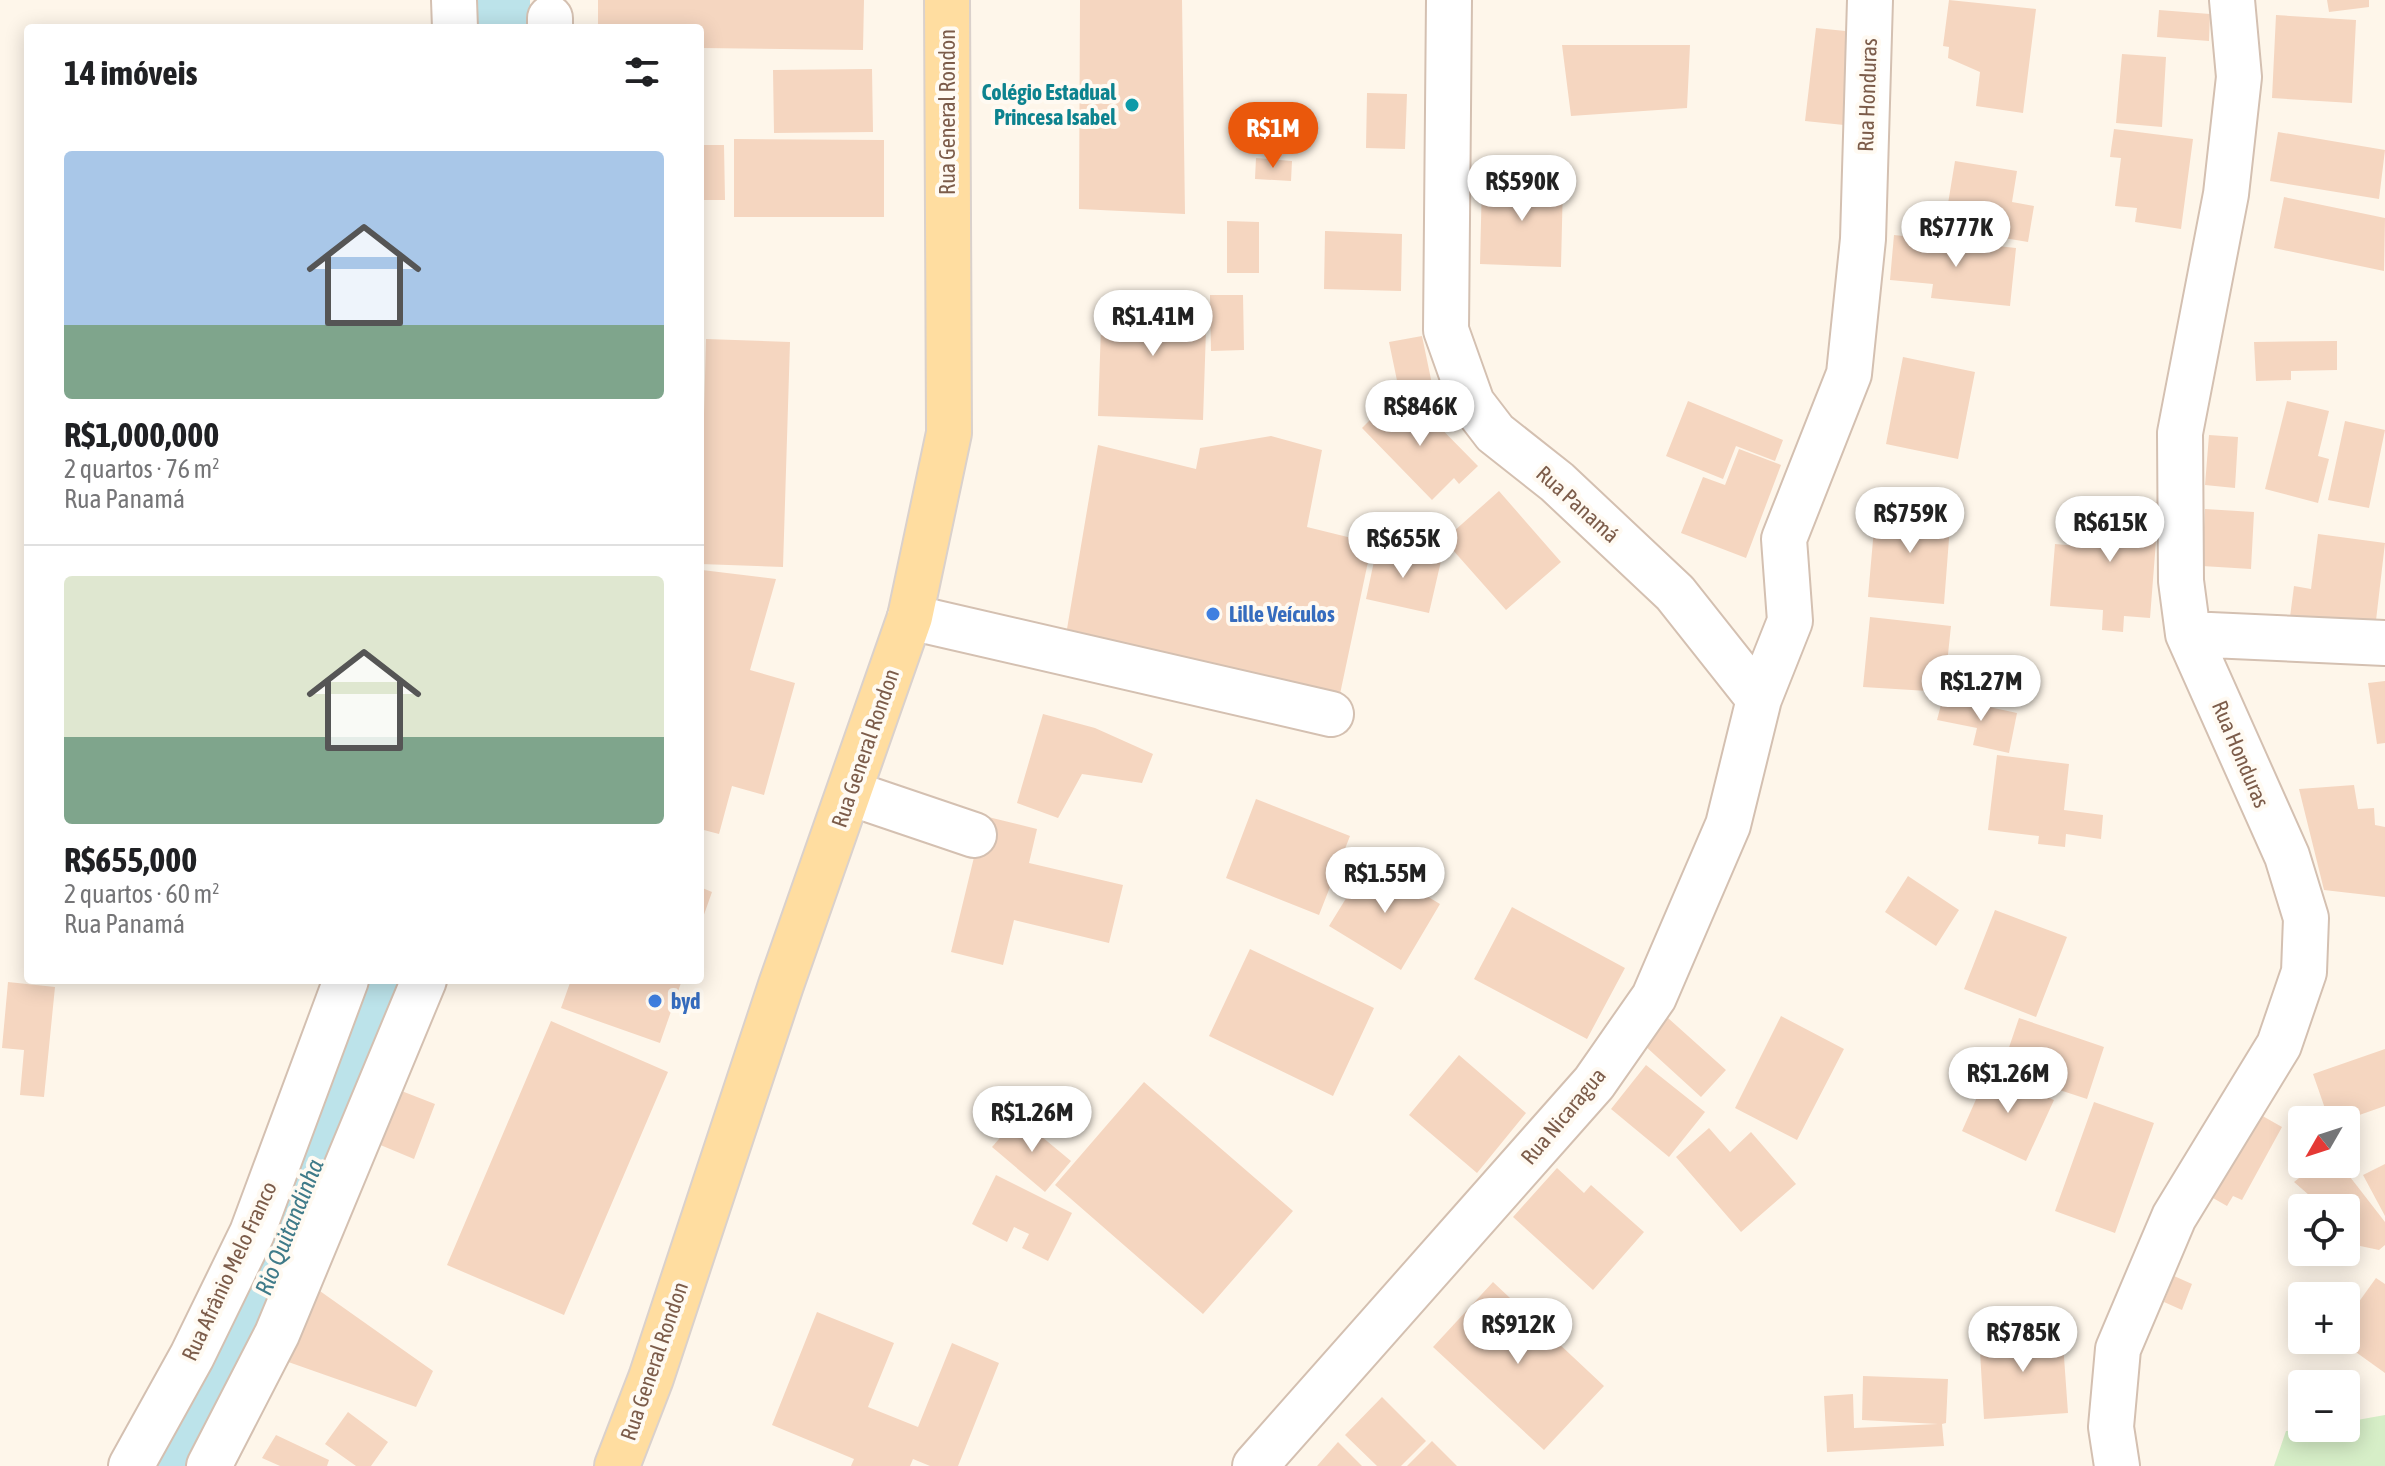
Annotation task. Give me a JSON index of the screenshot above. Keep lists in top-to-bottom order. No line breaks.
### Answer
{"streets":{"main road":["Rua General Rondon"],"street":["Rua Honduras","Rua Panamá","Rua Nicaragua","Rua Afrânio Melo Franco"]},"crossings":[["Rua Honduras","Rua Panamá"],["Rua Honduras","Rua Nicaragua"],["Rua Panamá","Rua Nicaragua"]],"water":["Rio Quitandinha"],"places":["Colégio Estadual Princesa Isabel","Lille Veículos","byd"],"north":"bottom left","page":{"heading":"14 imóveis","price":["R$1M","R$590K","R$777K","R$1.41M","R$846K","R$759K","R$615K","R$655K","R$1.27M","R$1.55M","R$1.26M","R$1.26M","R$912K","R$785K"],"list":[{"name":"R$1,000,000","note":"2 quartos · 76 m² · Rua Panamá"},{"name":"R$655,000","note":"2 quartos · 60 m² · Rua Panamá"}],"map_buttons":["+","−"]}}
